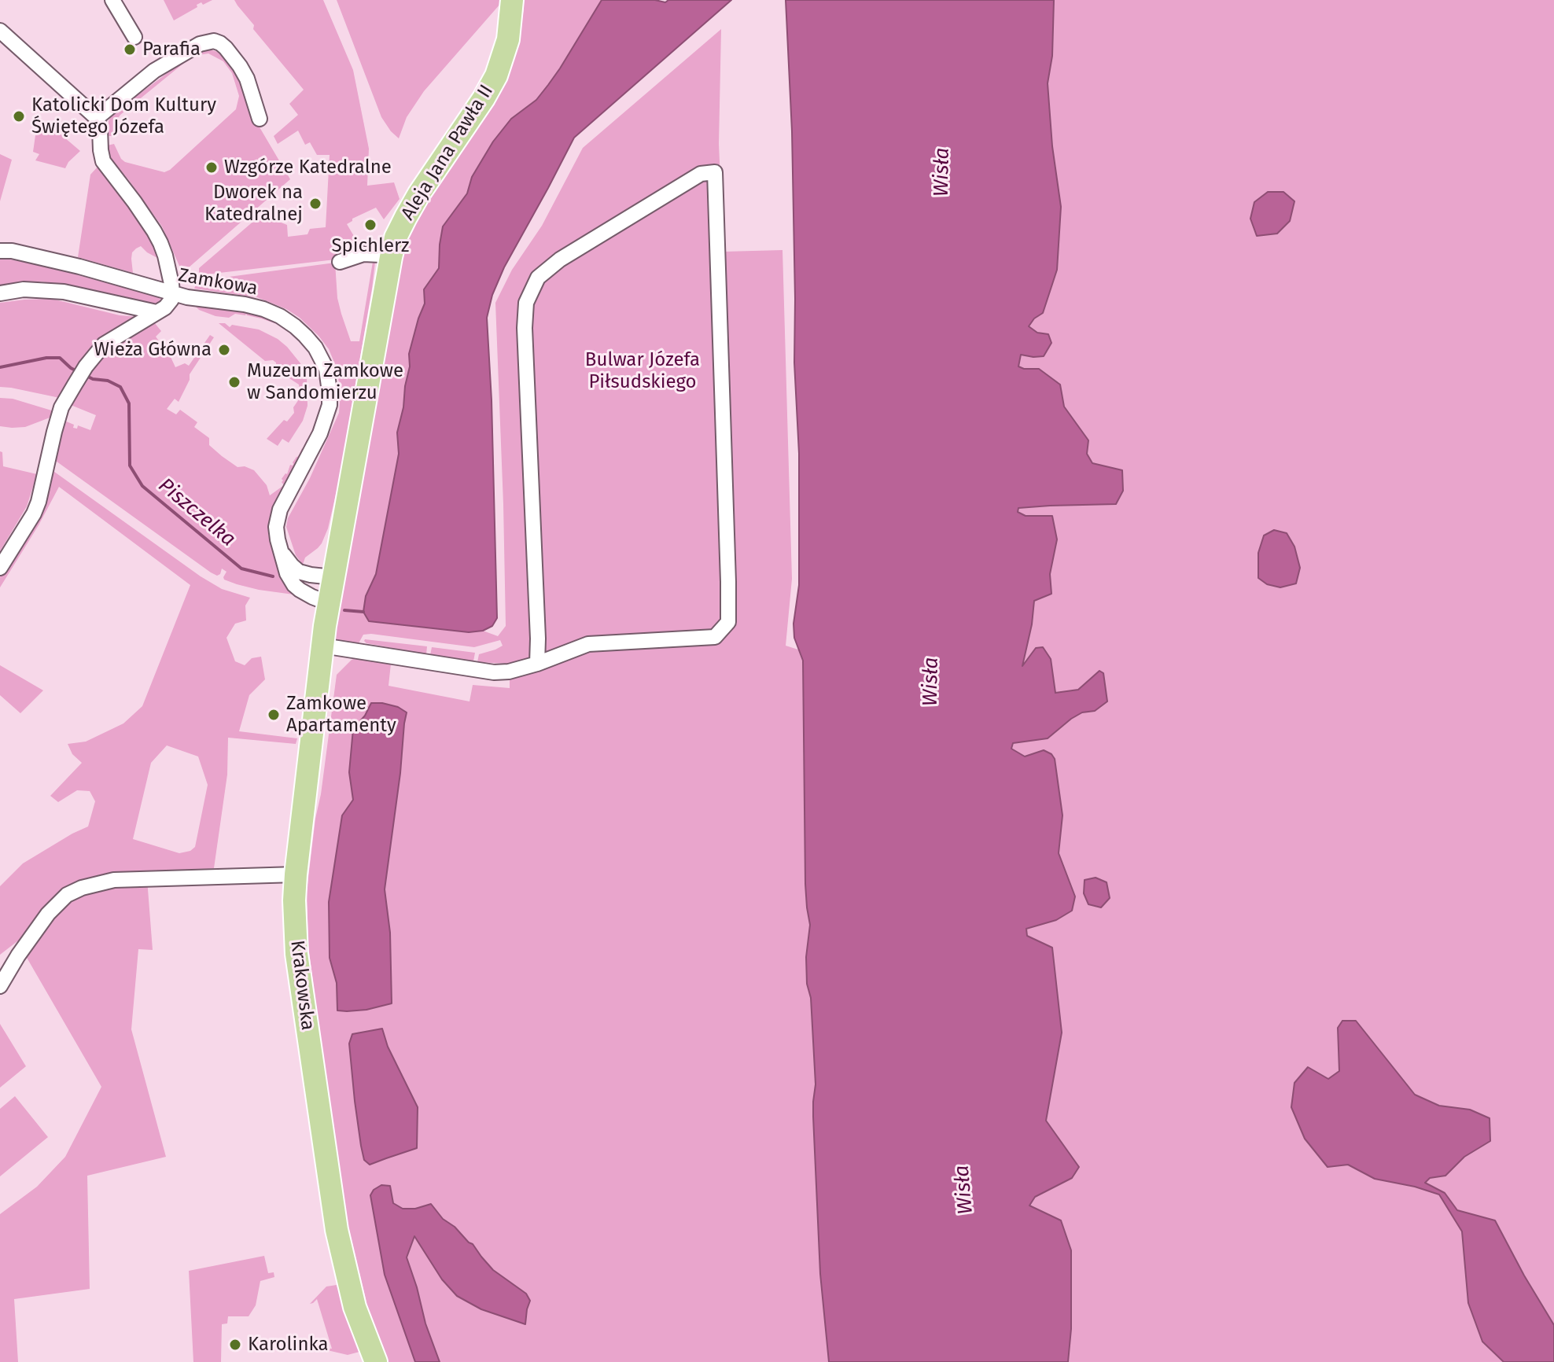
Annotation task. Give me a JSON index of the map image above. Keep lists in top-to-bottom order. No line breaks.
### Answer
{"streets":{"main road":["Aleja Jana Pawła II","Krakowska"],"street":["Zamkowa"]},"crossings":[["Aleja Jana Pawła II","Zamkowa"],["Aleja Jana Pawła II","Krakowska"],["Zamkowa","Krakowska"]],"water":["Wisła","Piszczelka"],"parks":["Bulwar Józefa Piłsudskiego"],"places":["Parafia","Katolicki Dom Kultury Świętego Józefa","Wzgórze Katedralne","Dworek na Katedralnej","Spichlerz","Wieża Główna","Muzeum Zamkowe w Sandomierzu","Zamkowe Apartamenty","Karolinka"]}
